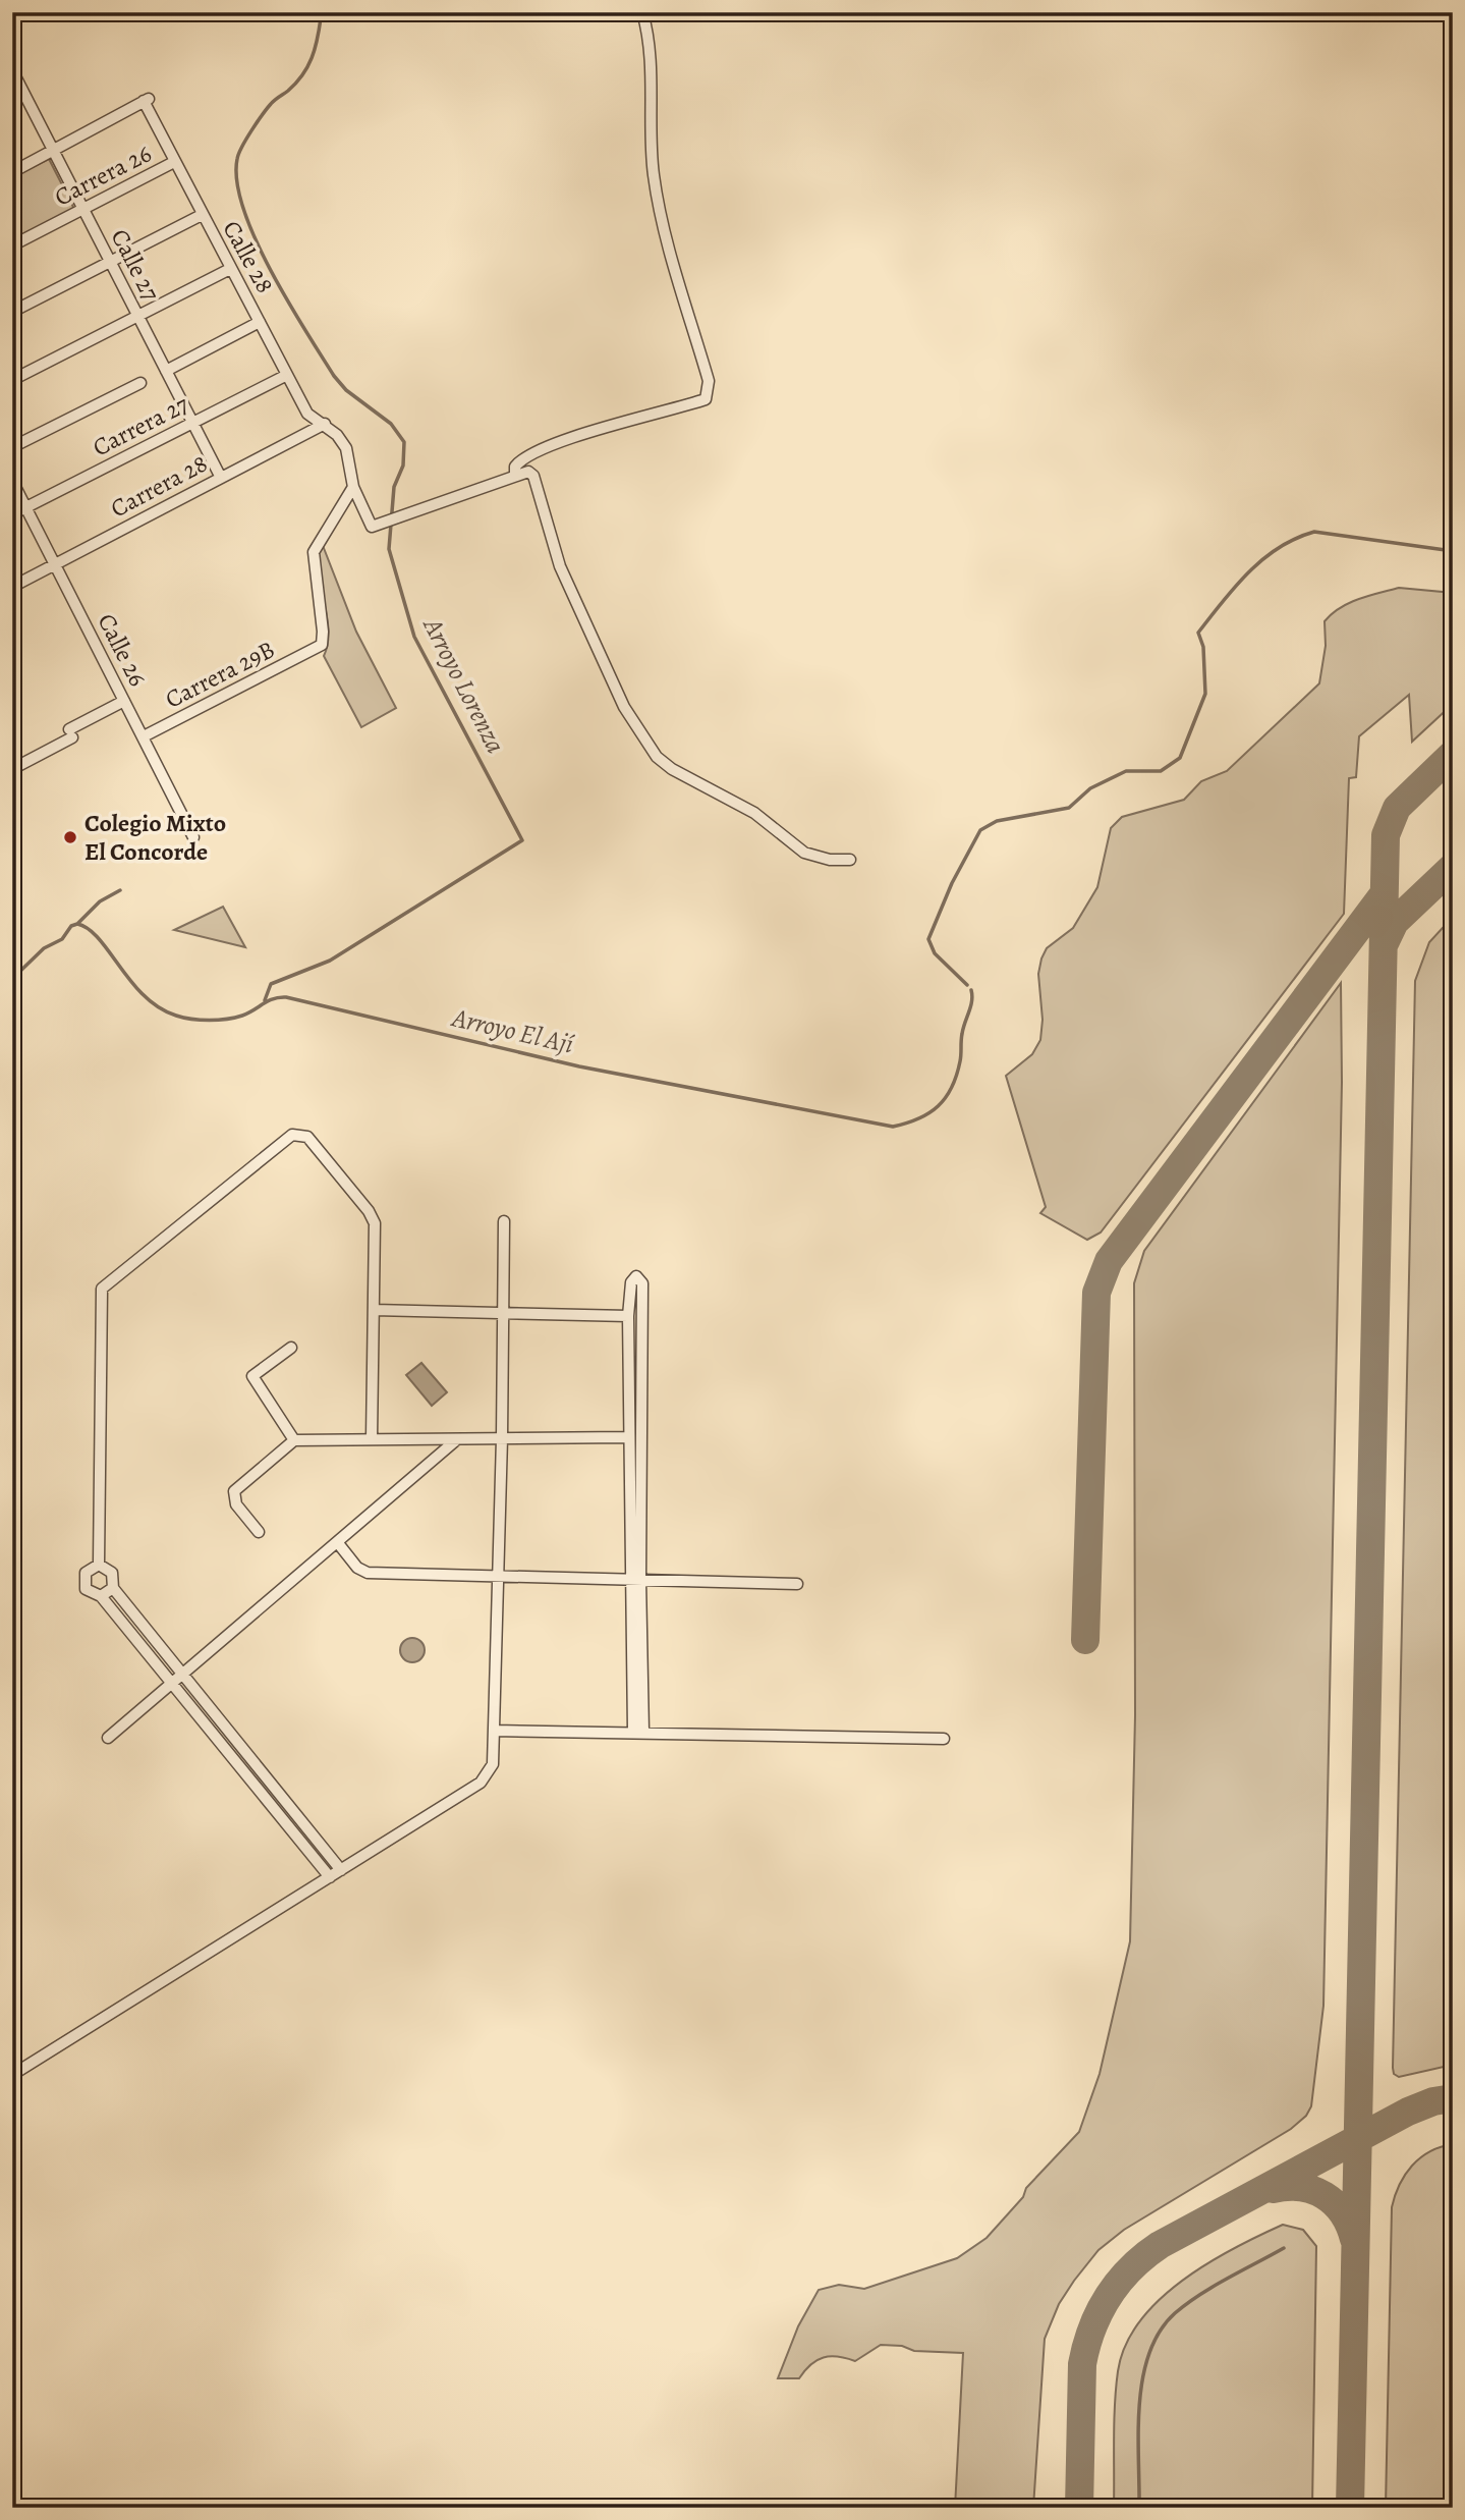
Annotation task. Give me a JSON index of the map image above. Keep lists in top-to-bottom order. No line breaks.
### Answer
{"streets":{"street":["Carrera 26","Calle 28","Calle 27","Carrera 27","Carrera 28","Calle 26","Carrera 29B"]},"crossings":[["Carrera 26","Calle 28"],["Carrera 26","Calle 27"],["Calle 28","Calle 27"],["Calle 28","Carrera 27"],["Calle 28","Carrera 28"],["Calle 28","Carrera 29B"],["Calle 27","Carrera 27"],["Calle 27","Carrera 28"],["Carrera 27","Calle 26"],["Carrera 28","Calle 26"],["Calle 26","Carrera 29B"]],"water":["Arroyo Lorenza","Arroyo El Ají"],"places":["Colegio Mixto El Concorde"]}
